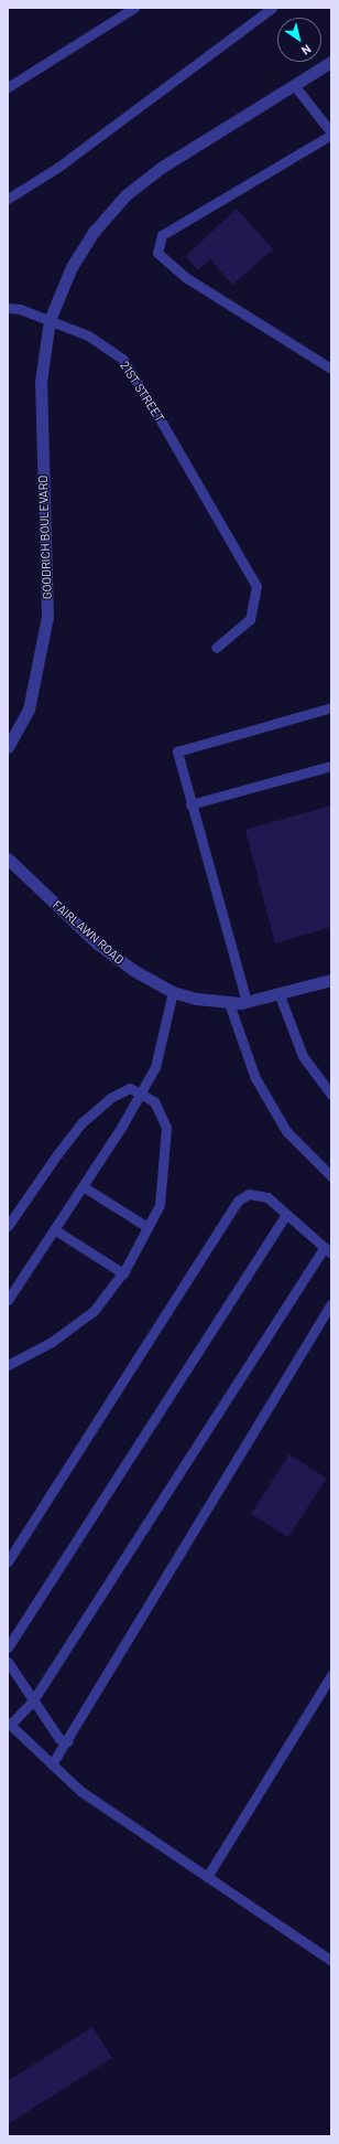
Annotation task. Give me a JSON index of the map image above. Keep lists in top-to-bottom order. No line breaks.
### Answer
{"streets":{"street":["GOODRICH BOULEVARD","FAIRLAWN ROAD"],"lane":["21ST STREET"]},"crossings":[["21ST STREET","GOODRICH BOULEVARD"]],"north":"bottom right"}
